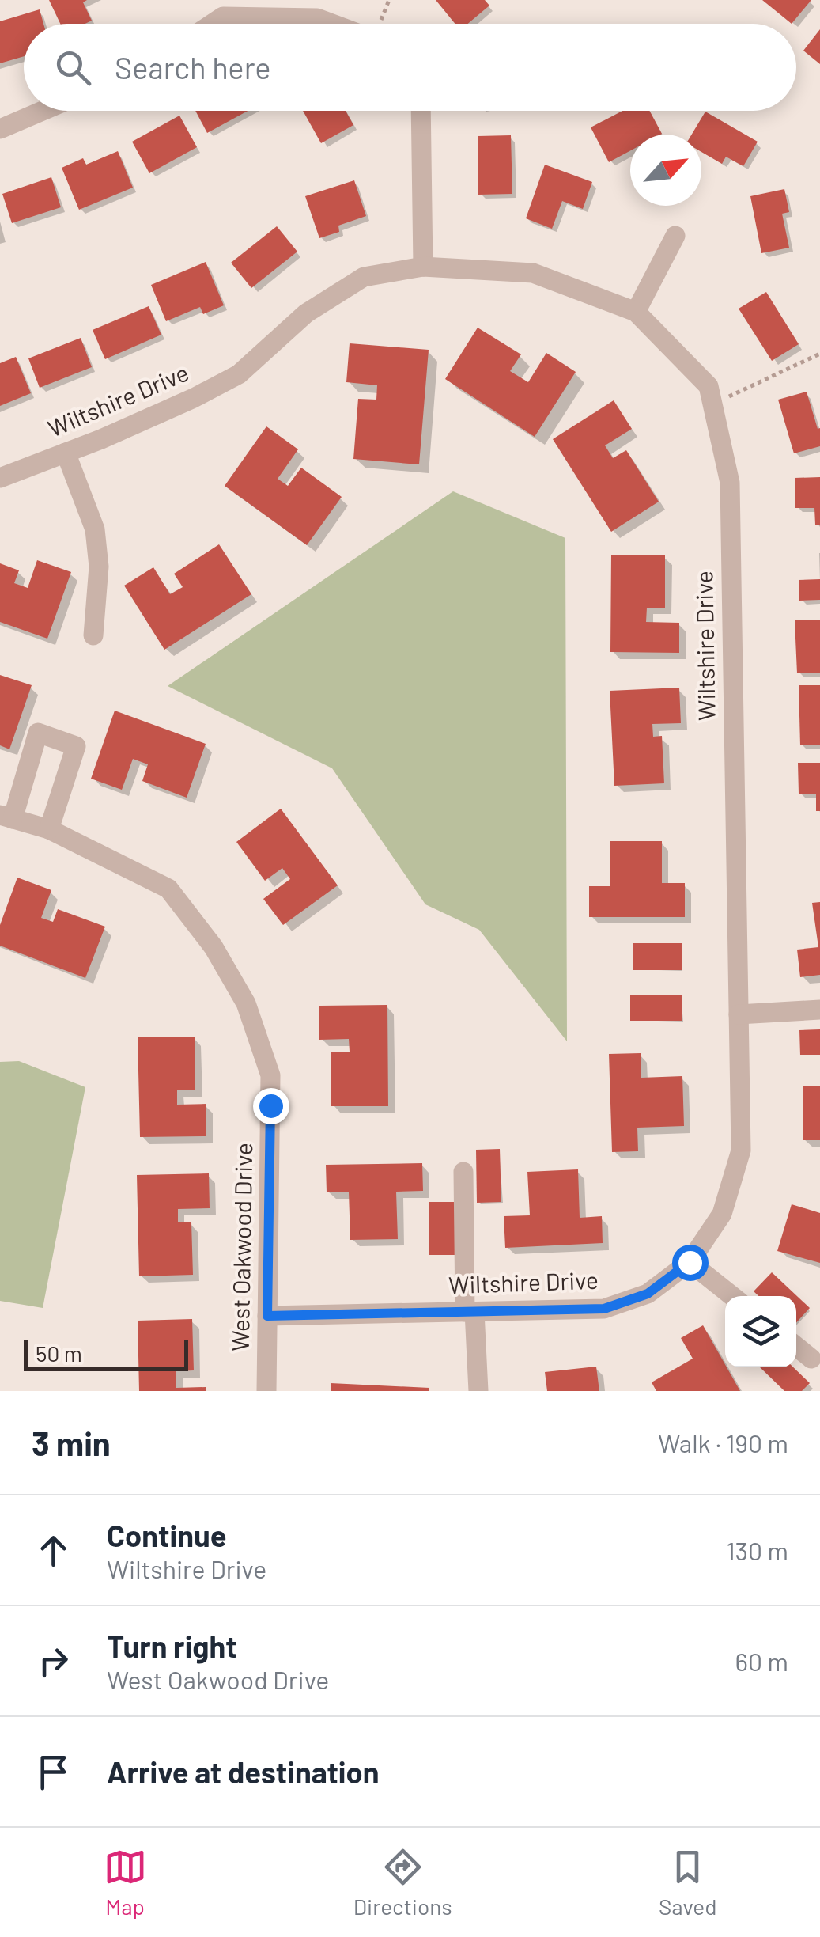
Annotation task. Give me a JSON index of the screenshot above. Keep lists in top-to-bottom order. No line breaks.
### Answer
{"streets":{"street":["Wiltshire Drive","West Oakwood Drive"]},"crossings":[["Wiltshire Drive","West Oakwood Drive"]],"scale_bar":"50 m","north":"top right","page":{"search":"Search here","scale":"50 m","heading":["3 min","Walk · 190 m"],"list":[["Continue","Wiltshire Drive","130 m"],["Turn right","West Oakwood Drive","60 m"],"Arrive at destination"],"nav":["Map","Directions","Saved"]}}
